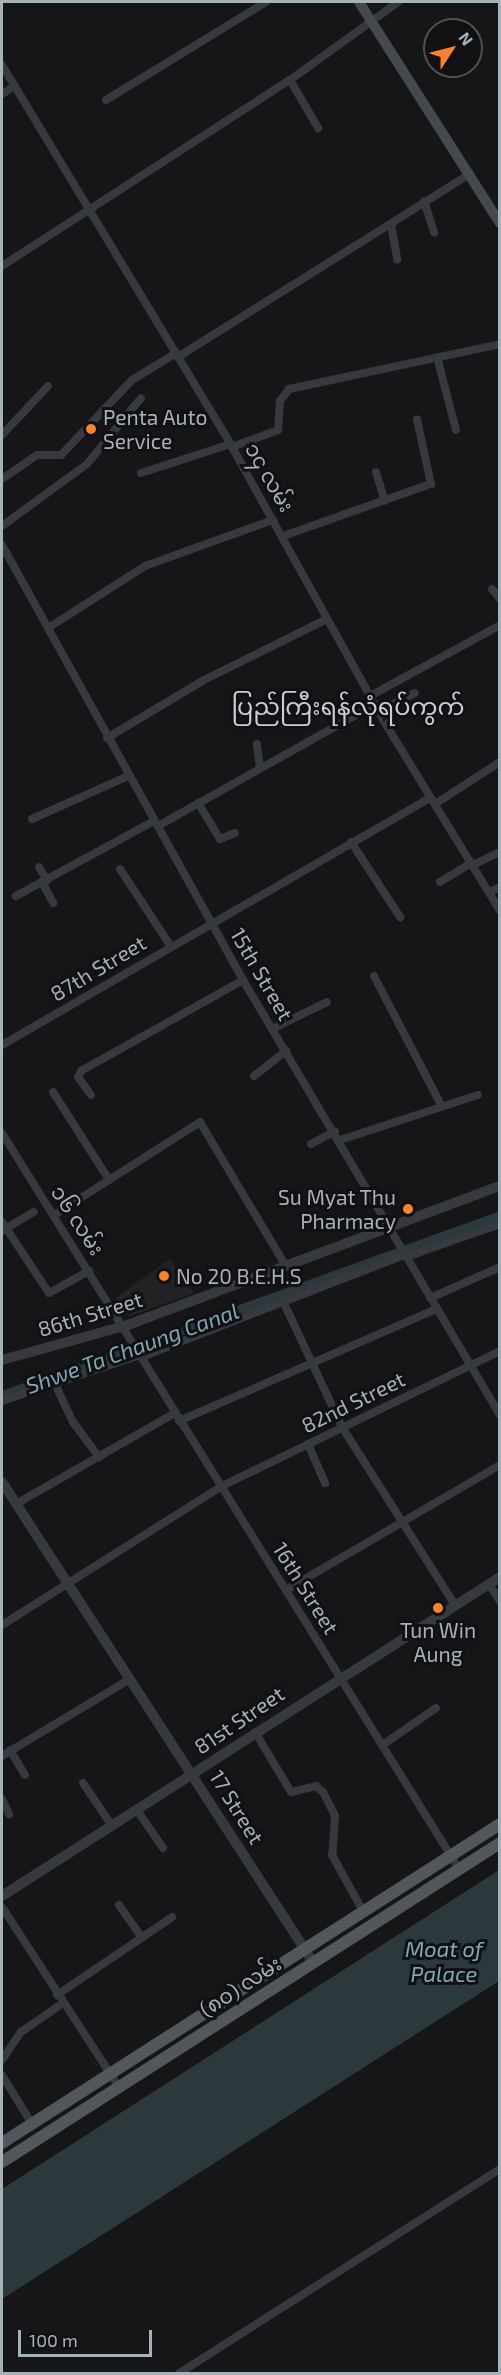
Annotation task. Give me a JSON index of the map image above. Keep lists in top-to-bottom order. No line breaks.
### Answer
{"streets":{"main road":["(၈၀) လမ်း"],"street":["၁၄ လမ်း","87th Street","15th Street","၁၆ လမ်း","86th Street","82nd Street","16th Street","81st Street","17 Street"]},"crossings":[["၁၄ လမ်း","87th Street"],["87th Street","15th Street"],["15th Street","86th Street"],["15th Street","82nd Street"],["၁၆ လမ်း","86th Street"],["၁၆ လမ်း","16th Street"],["86th Street","16th Street"],["82nd Street","16th Street"],["82nd Street","17 Street"],["16th Street","81st Street"],["16th Street","(၈၀) လမ်း"],["81st Street","17 Street"],["17 Street","(၈၀) လမ်း"]],"districts":["ပြည်ကြီးရန်လုံရပ်ကွက်"],"water":["Shwe Ta Chaung Canal","Moat of Palace"],"places":["Penta Auto Service","Su Myat Thu Pharmacy","No 20 B.E.H.S","Tun Win Aung"],"scale_bar":"100 m","north":"top right"}
